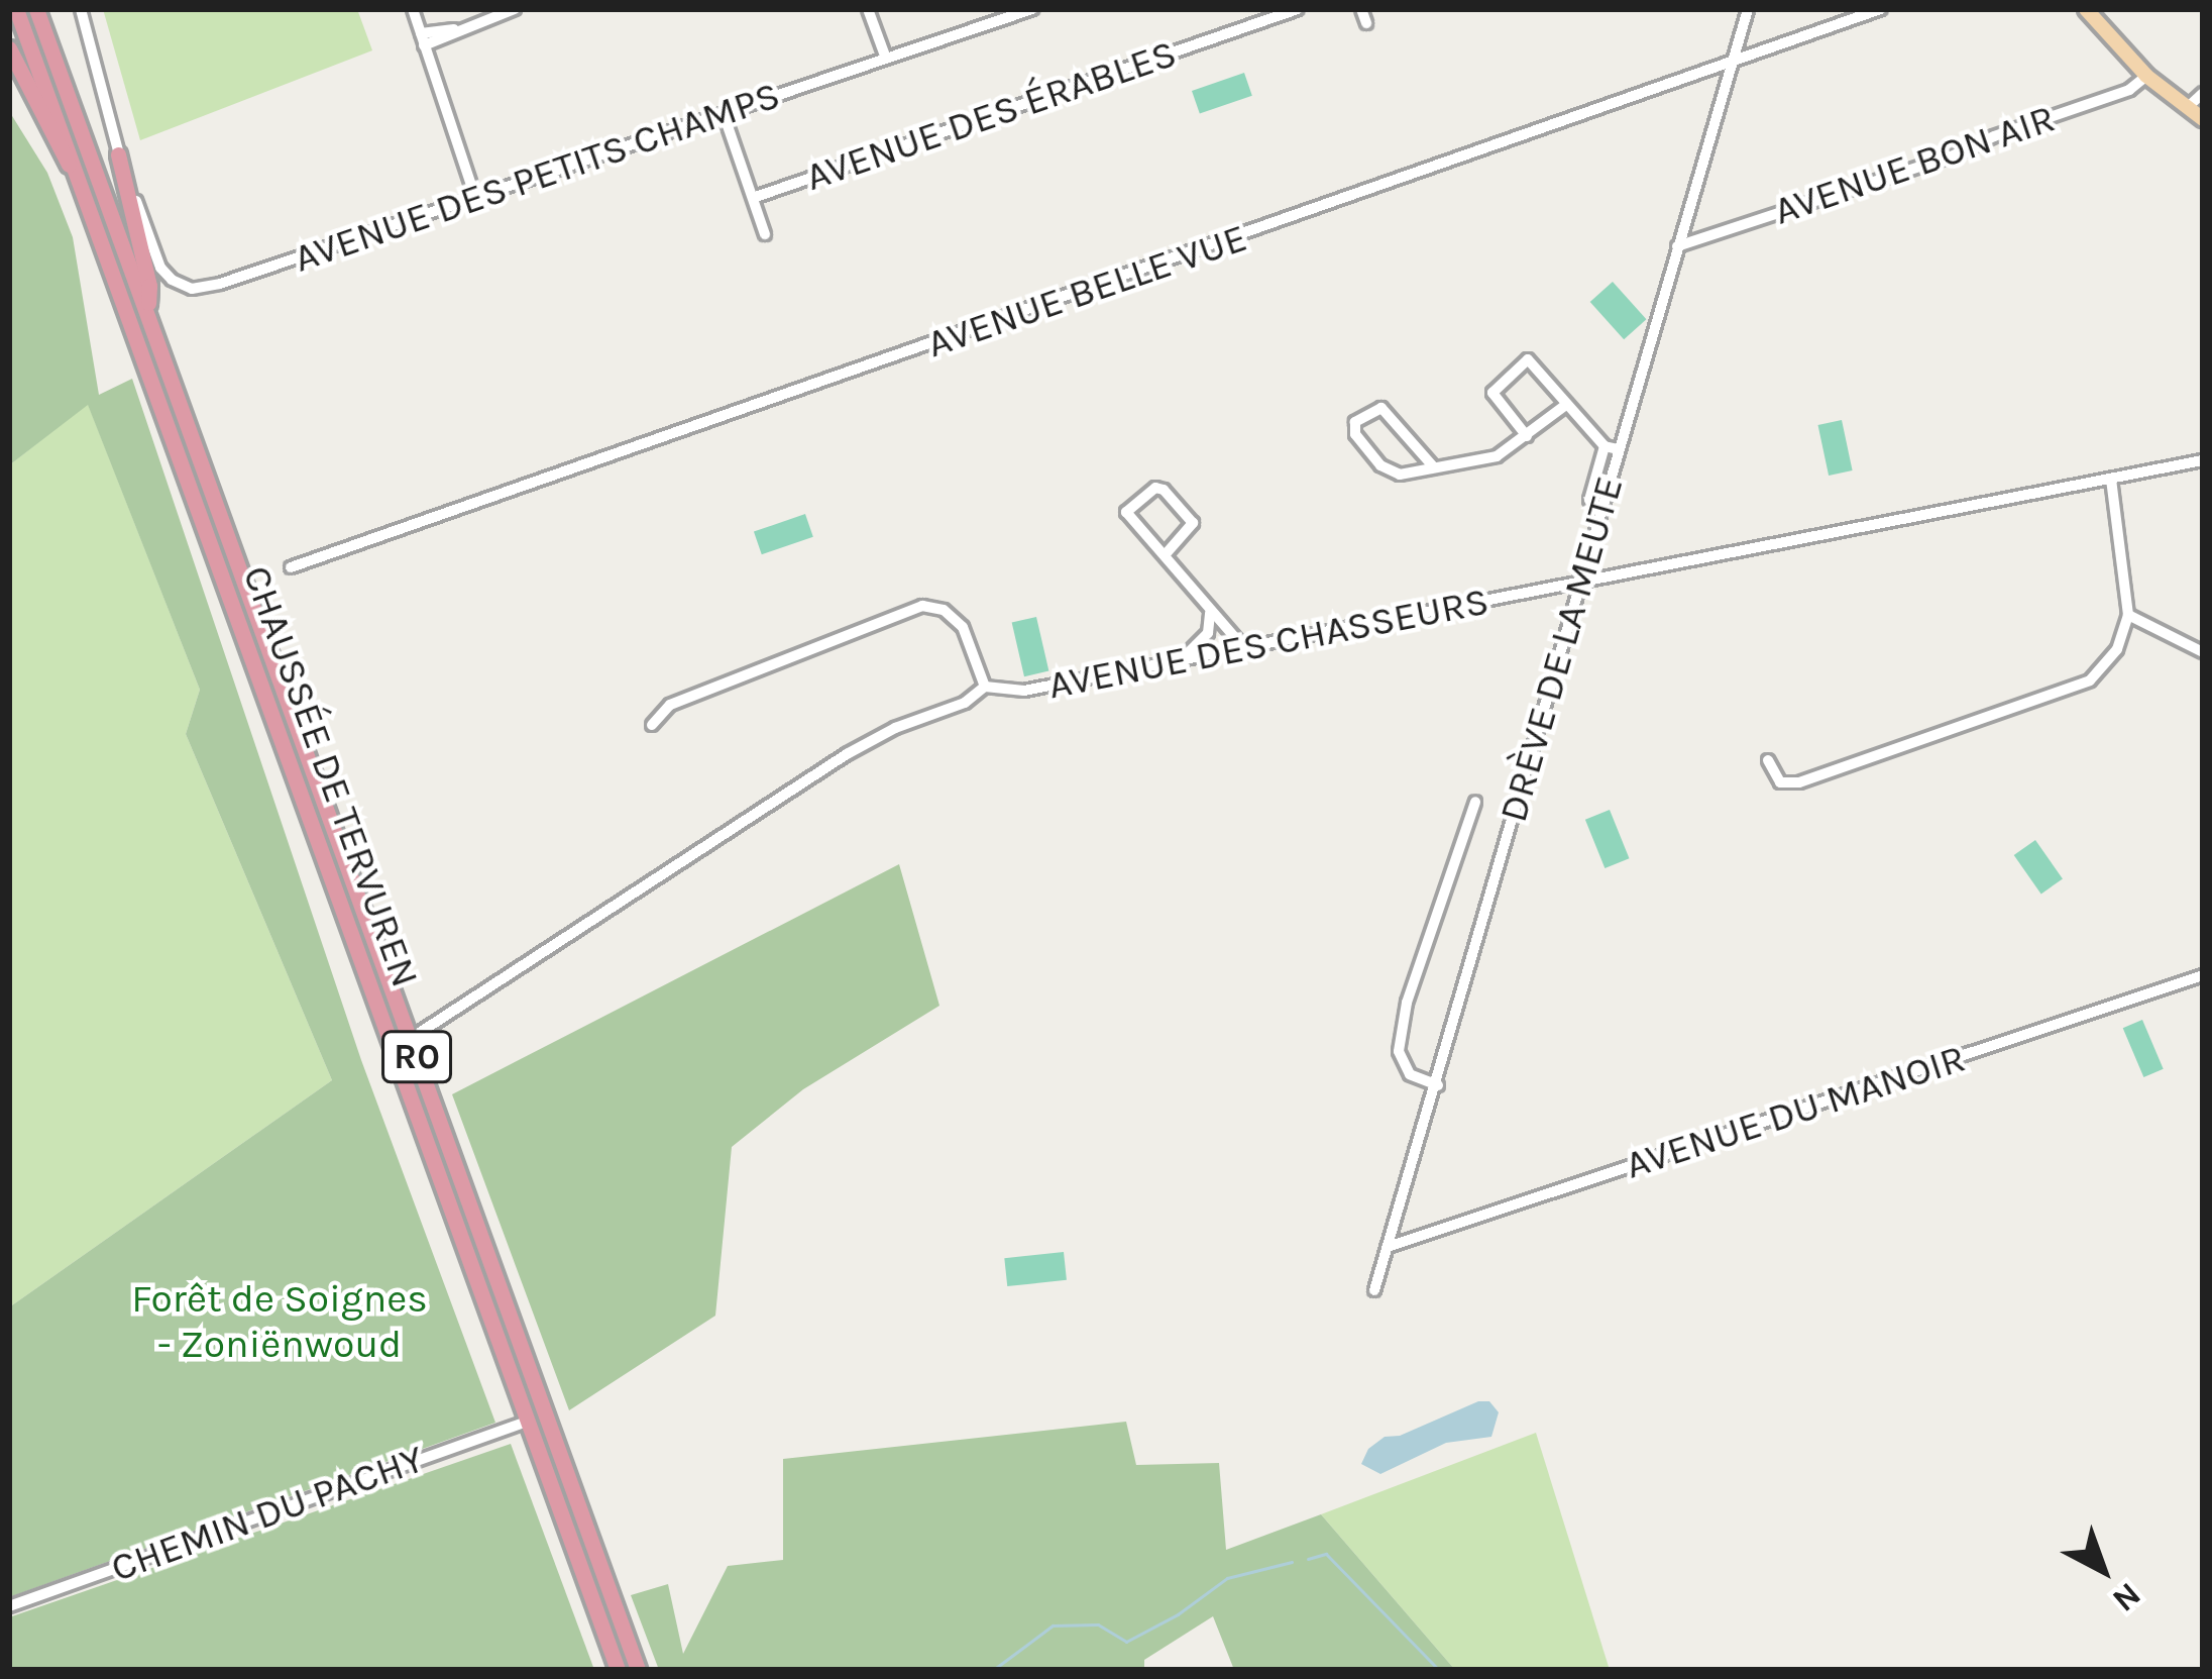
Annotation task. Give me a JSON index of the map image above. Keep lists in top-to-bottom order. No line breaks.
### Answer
{"streets":{"highway":["CHAUSSÉE DE TERVUREN","R0"],"street":["AVENUE DES ÉRABLES","AVENUE BON AIR","AVENUE DES PETITS CHAMPS","AVENUE BELLE VUE","AVENUE DES CHASSEURS","DRÈVE DE LA MEUTE","AVENUE DU MANOIR","CHEMIN DU PACHY"]},"crossings":[["AVENUE DES ÉRABLES","AVENUE DES PETITS CHAMPS"],["AVENUE BON AIR","DRÈVE DE LA MEUTE"],["AVENUE BELLE VUE","DRÈVE DE LA MEUTE"],["AVENUE DES CHASSEURS","DRÈVE DE LA MEUTE"],["DRÈVE DE LA MEUTE","AVENUE DU MANOIR"],["CHAUSSÉE DE TERVUREN","R0"],["CHAUSSÉE DE TERVUREN","CHEMIN DU PACHY"]],"parks":["Forêt de Soignes - Zoniënwoud"],"north":"bottom right"}
